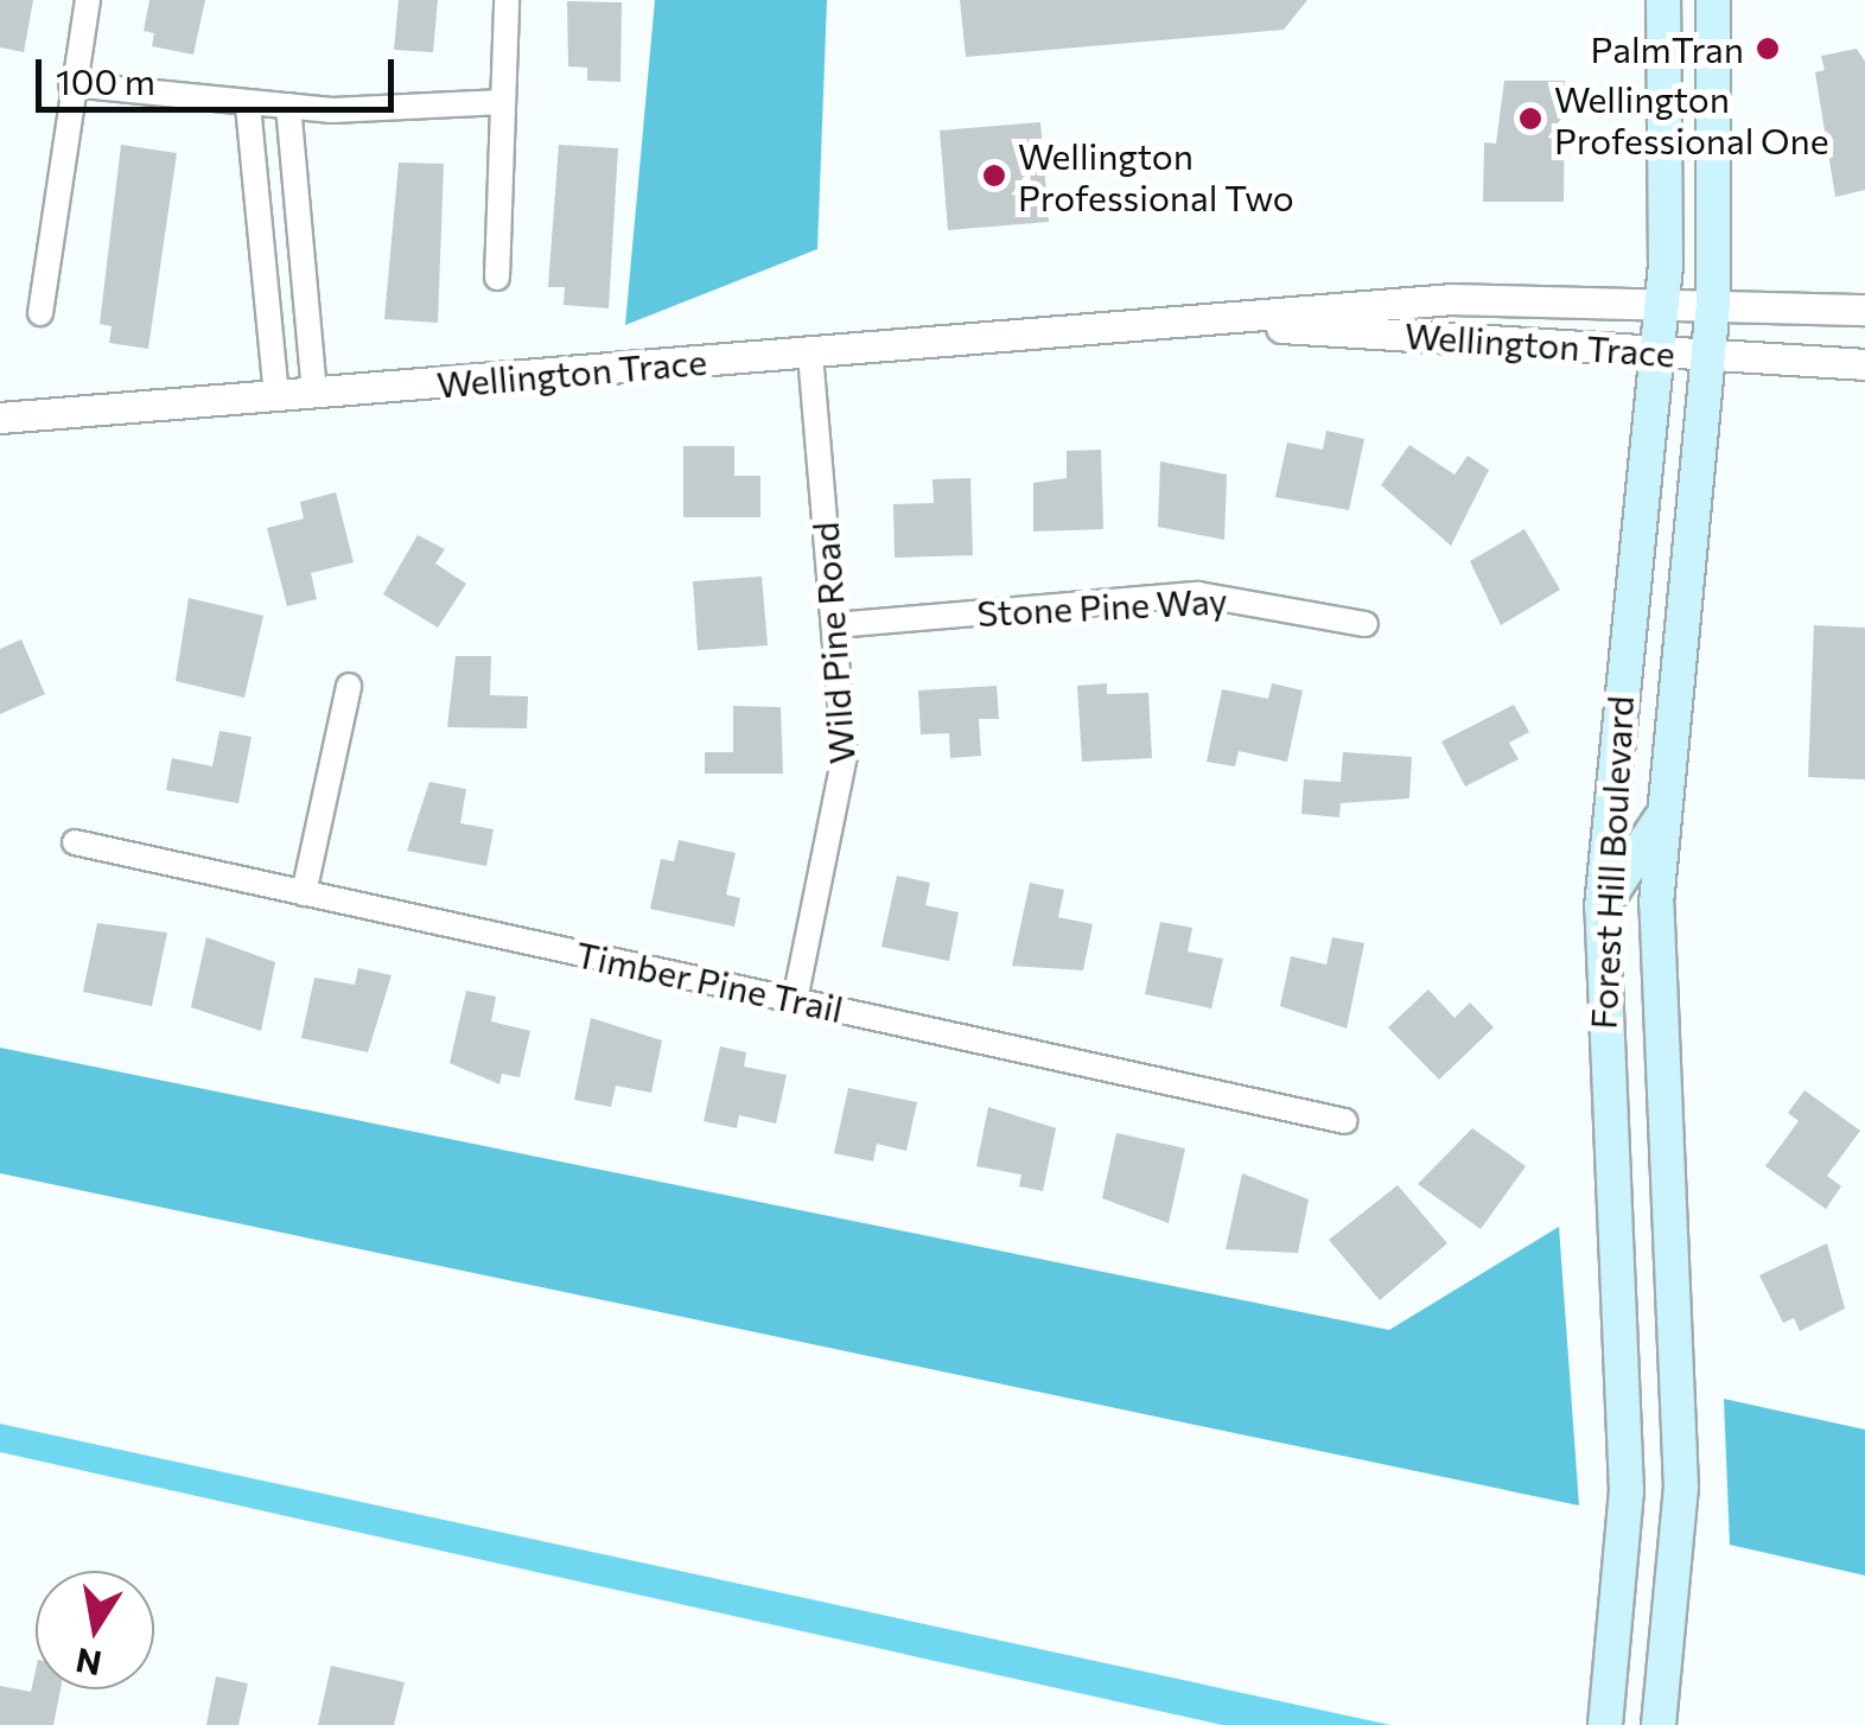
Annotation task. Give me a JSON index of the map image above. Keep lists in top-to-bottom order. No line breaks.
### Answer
{"streets":{"main road":["Forest Hill Boulevard"],"street":["Wellington Trace","Stone Pine Way","Wild Pine Road","Timber Pine Trail"]},"crossings":[["Wellington Trace","Wild Pine Road"],["Wellington Trace","Forest Hill Boulevard"],["Stone Pine Way","Wild Pine Road"],["Wild Pine Road","Timber Pine Trail"]],"places":["PalmTran","Wellington Professional One","Wellington Professional Two"],"scale_bar":"100 m","north":"bottom"}
